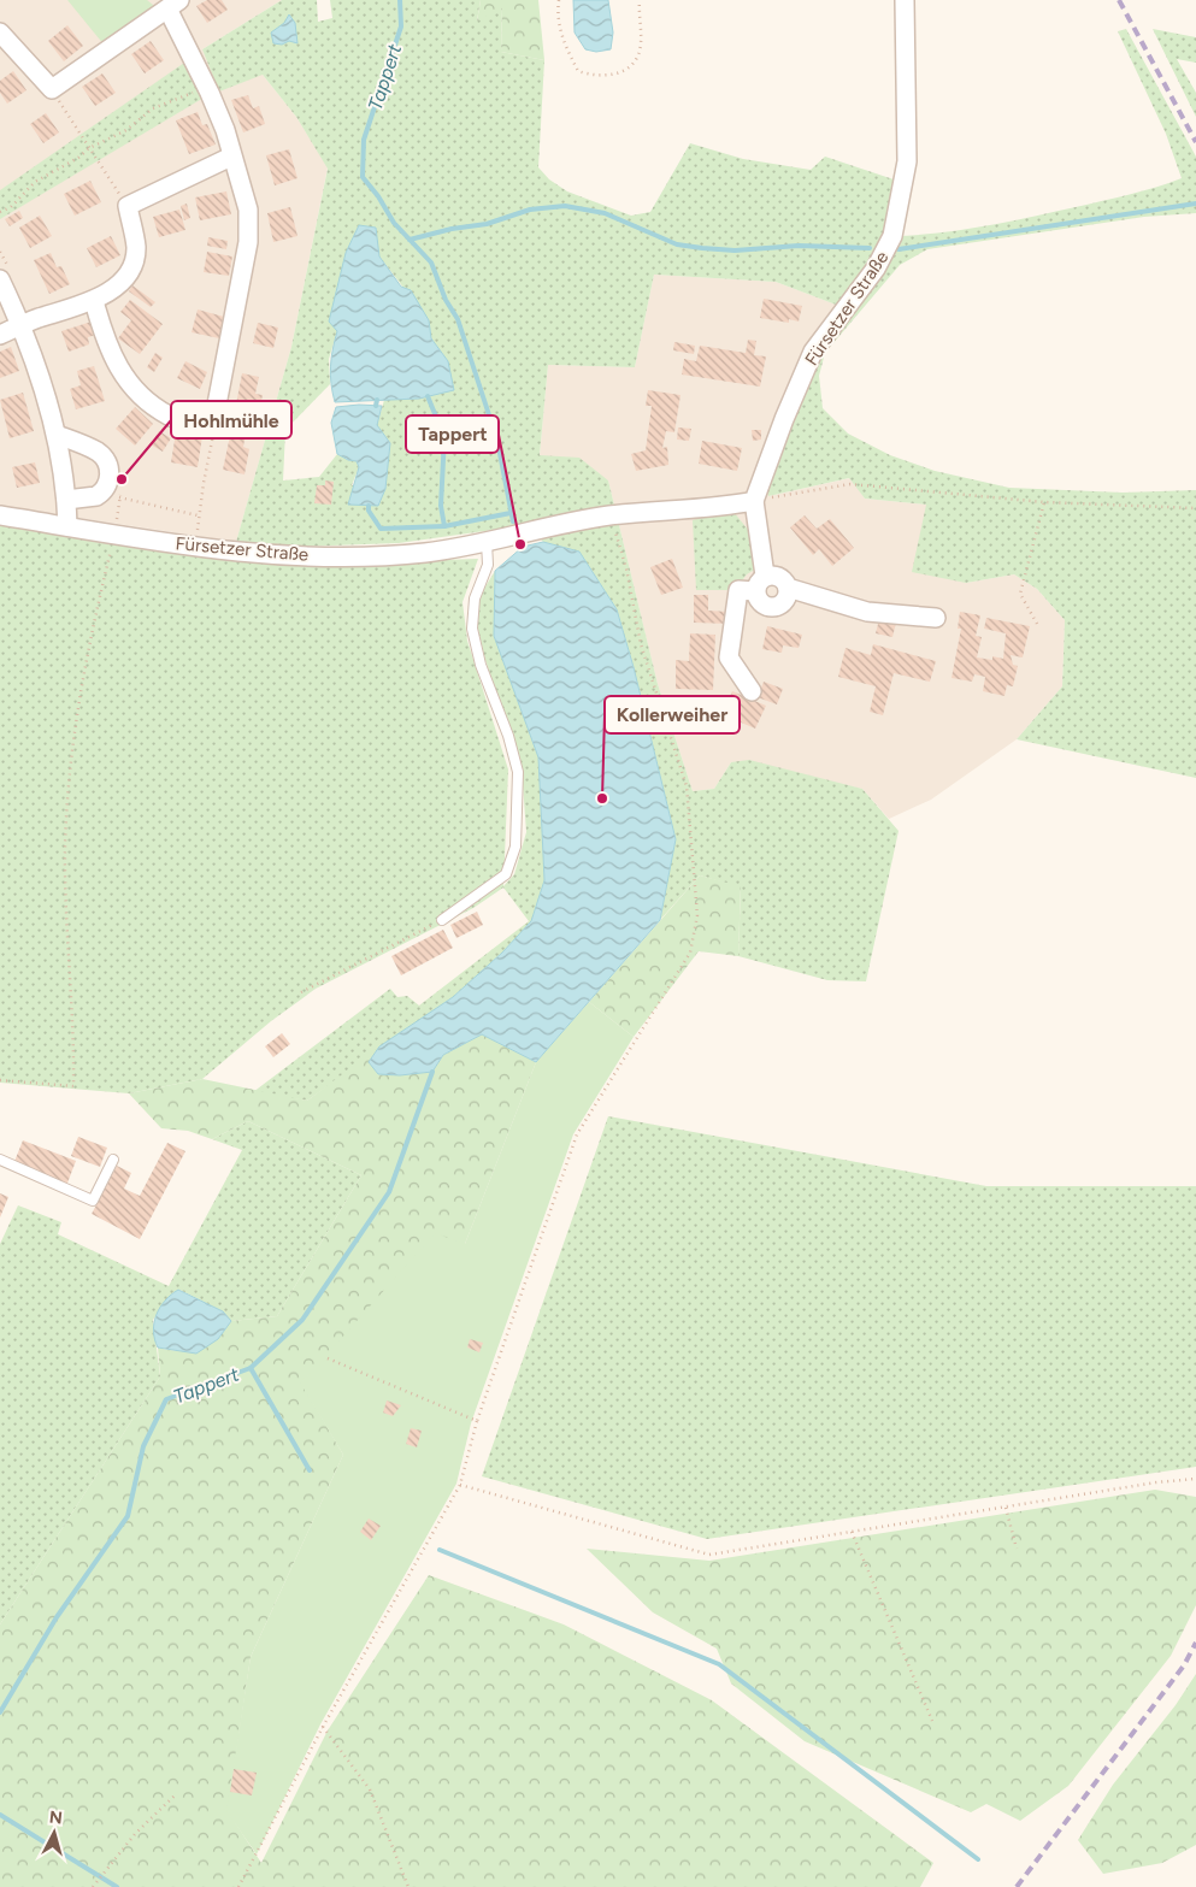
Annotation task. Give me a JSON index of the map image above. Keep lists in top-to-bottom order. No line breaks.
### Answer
{"streets":{"street":["Fürsetzer Straße"]},"water":["Tappert"],"places":["Hohlmühle","Tappert","Kollerweiher"],"north":"top"}
